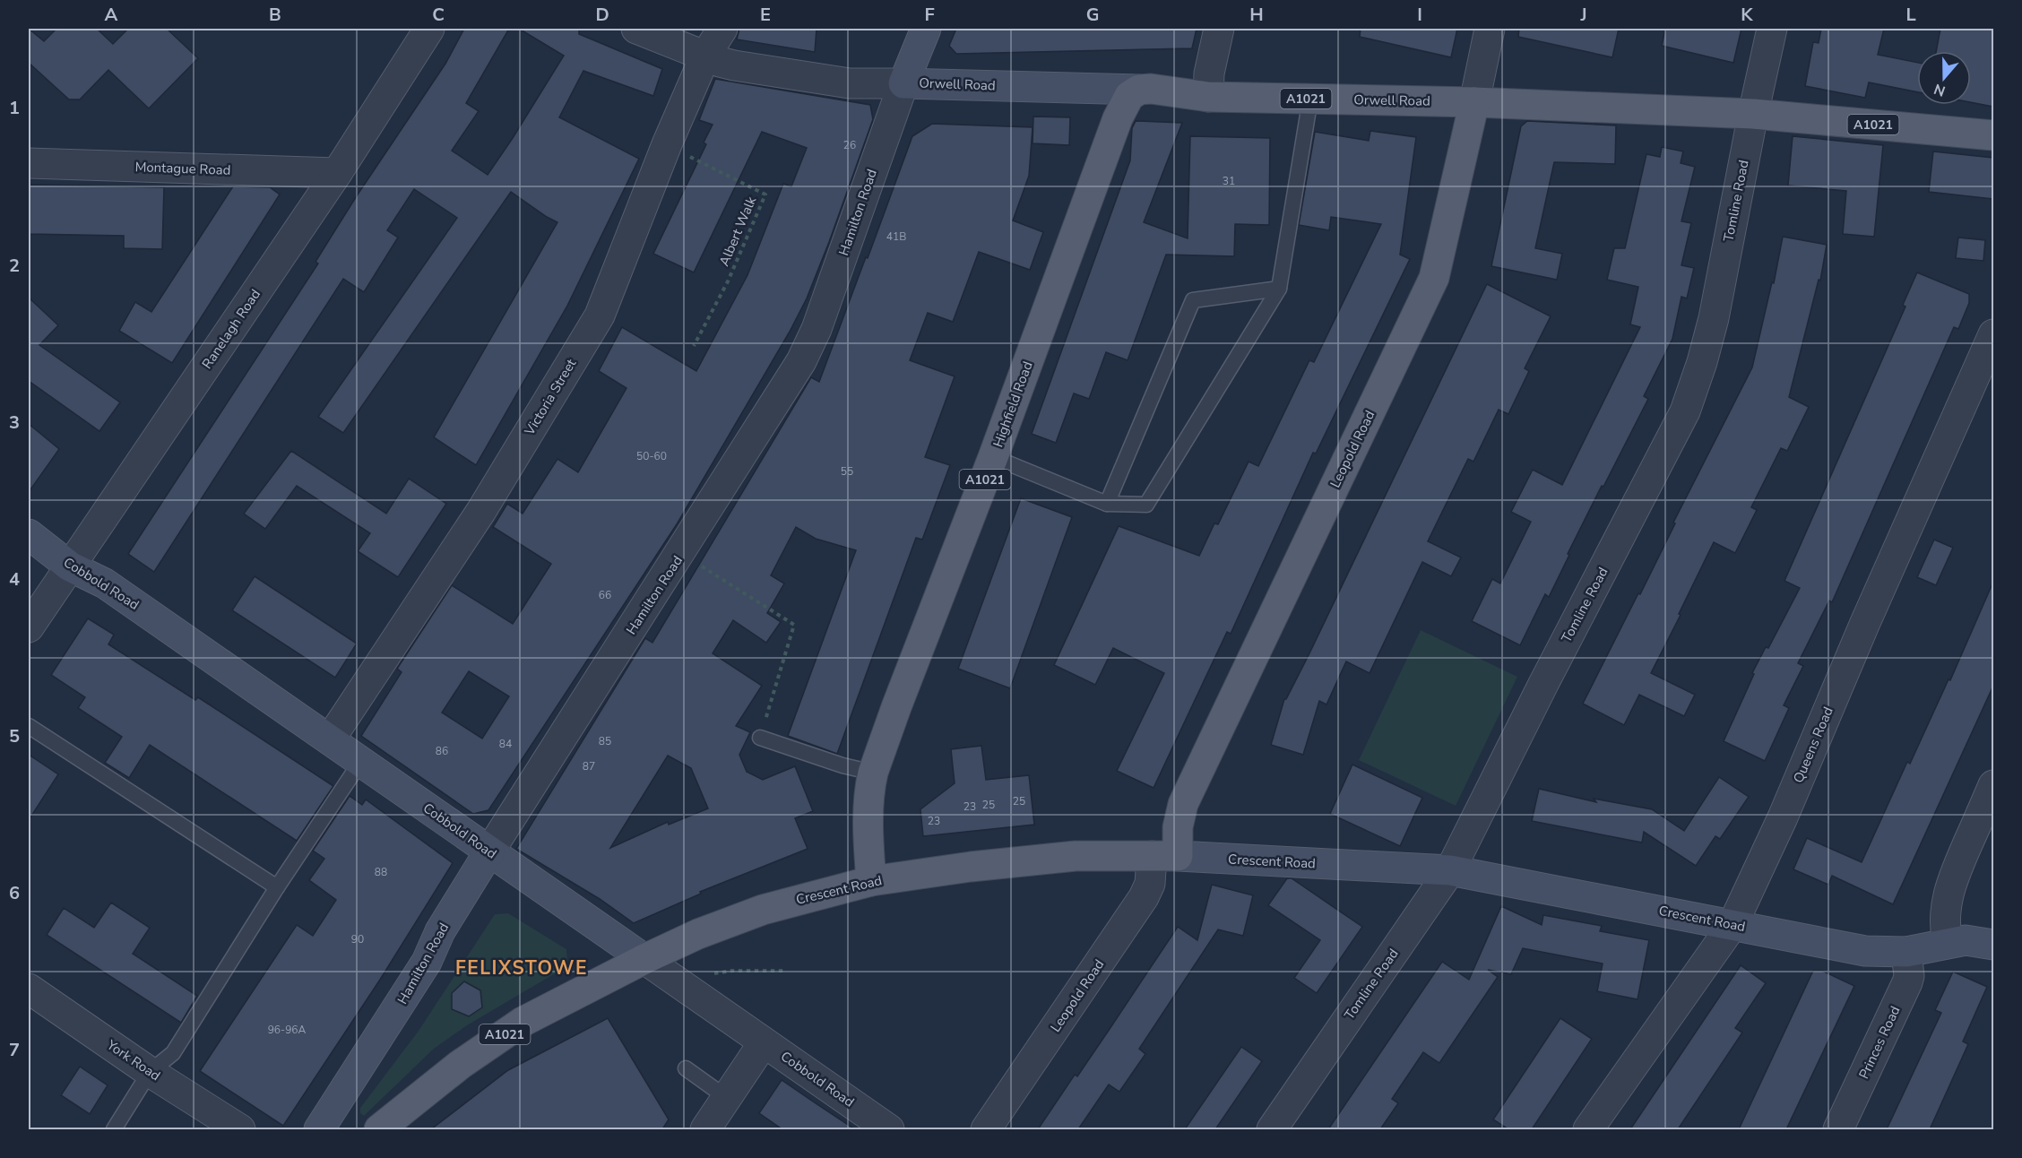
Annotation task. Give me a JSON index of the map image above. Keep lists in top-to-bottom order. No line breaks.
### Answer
{"streets":{"main road":["Orwell Road","A1021","Highfield Road","Leopold Road","Crescent Road"],"street":["Montague Road","Tomline Road","Hamilton Road","Ranelagh Road","Victoria Street","Cobbold Road","Queens Road","Princes Road","York Road"],"path":["Albert Walk"]},"crossings":[["Orwell Road","Tomline Road"],["Orwell Road","Hamilton Road"],["Orwell Road","Victoria Street"],["Orwell Road","Highfield Road"],["Orwell Road","Leopold Road"],["A1021","Cobbold Road"],["A1021","Crescent Road"],["Montague Road","Ranelagh Road"],["Tomline Road","Crescent Road"],["Hamilton Road","Cobbold Road"],["Albert Walk","Victoria Street"],["Ranelagh Road","Cobbold Road"],["Victoria Street","Cobbold Road"],["Highfield Road","Crescent Road"],["Leopold Road","Crescent Road"],["Cobbold Road","Crescent Road"],["Queens Road","Crescent Road"],["Crescent Road","Princes Road"]],"districts":["FELIXSTOWE"],"house_numbers":["26","31","41B","50-60","55","66","85","84","86","87","25","25","23","23","88","90","96-96A"],"north":"bottom","grid":{"columns":["A","B","C","D","E","F","G","H","I","J","K","L"],"rows":["1","2","3","4","5","6","7"]}}
